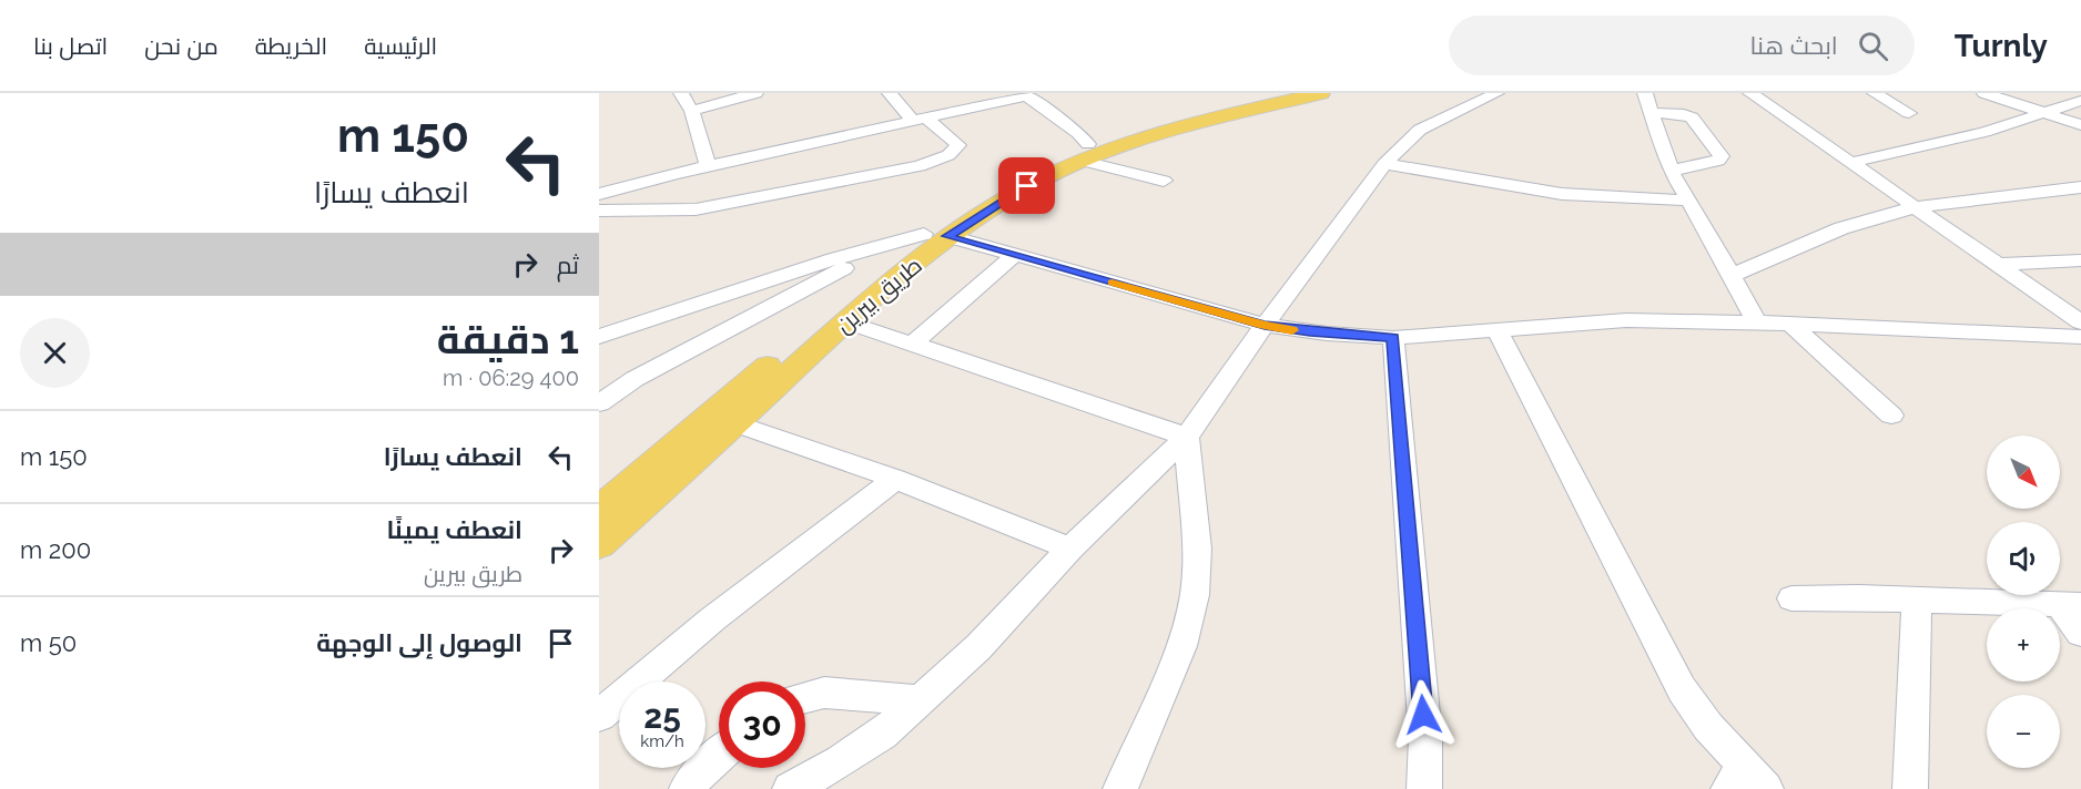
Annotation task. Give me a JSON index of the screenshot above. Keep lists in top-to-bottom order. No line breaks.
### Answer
{"streets":{"main road":["طريق بيرين"]},"north":"bottom right","page":{"header":"Turnly","search":"ابحث هنا","nav":["الرئيسية","الخريطة","من نحن","اتصل بنا"],"turn":["150 m","انعطف يسارًا"],"then":"ثم","heading":["1 دقيقة","400 m · 06:29"],"list":[{"name":"انعطف يسارًا","value":"150 m"},{"name":"انعطف يمينًا","note":"طريق بيرين","value":"200 m"},{"name":"الوصول إلى الوجهة","value":"50 m"}],"map_buttons":["+","−"],"speed":"25 km/h","limit":"30"}}
